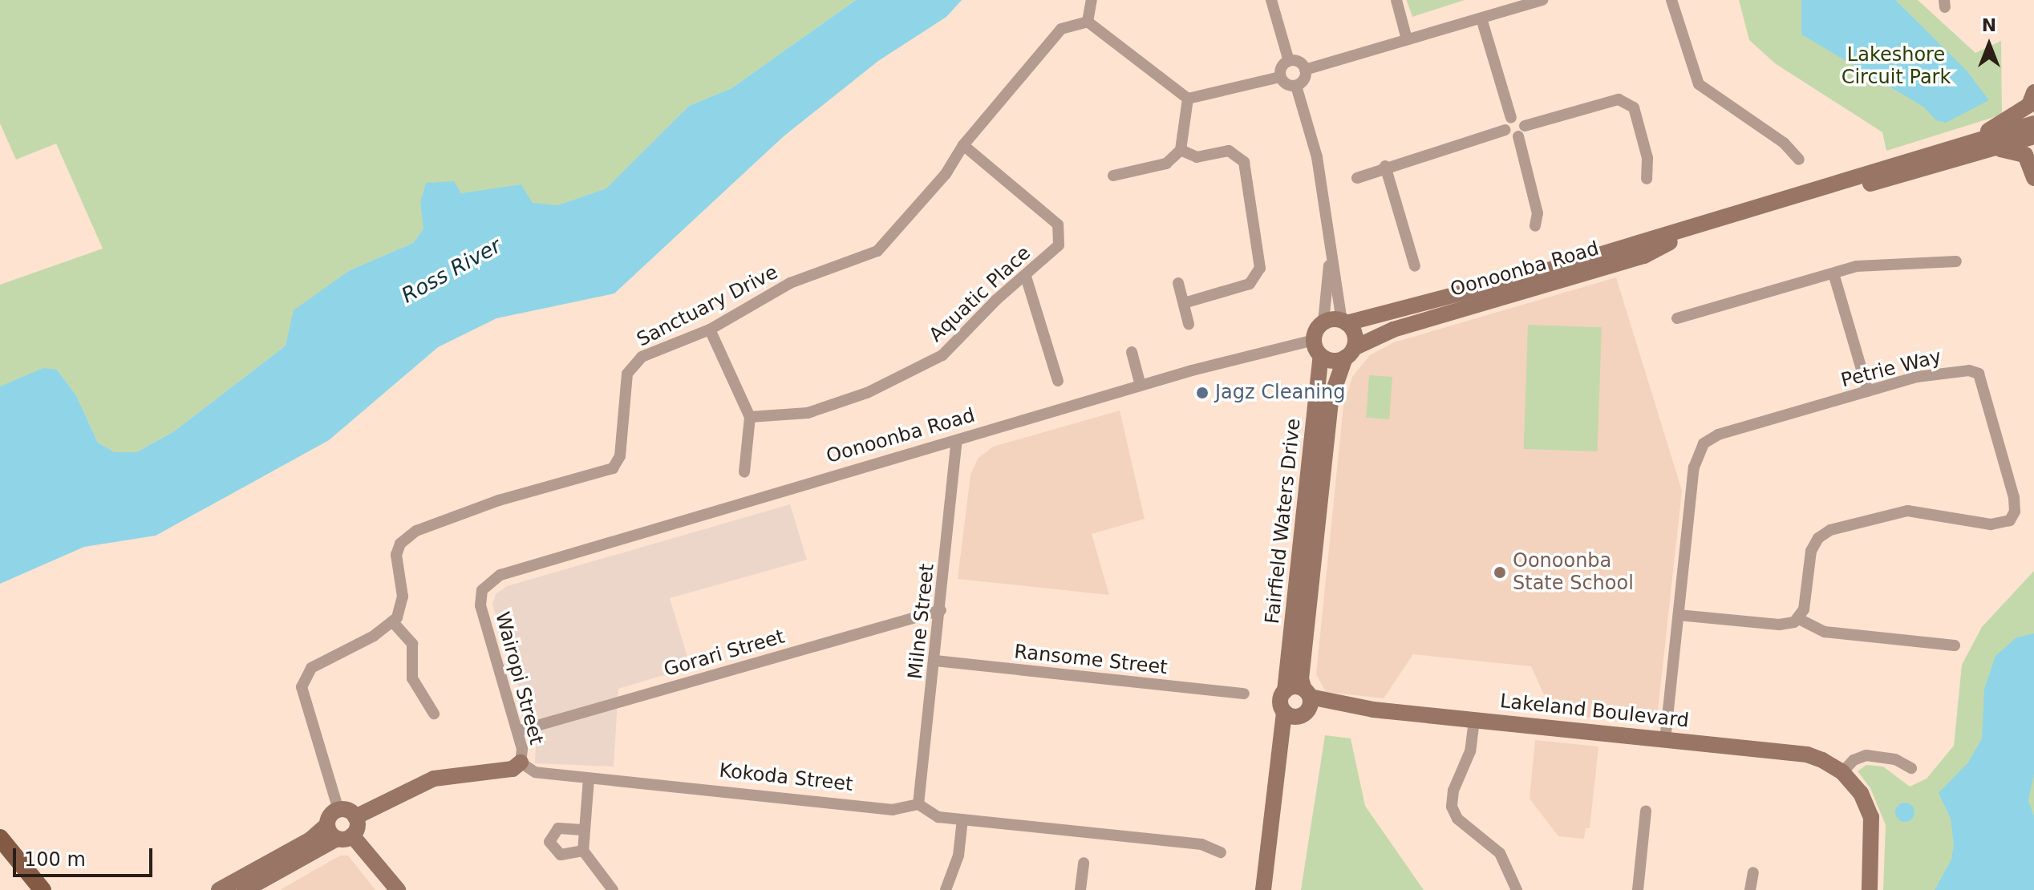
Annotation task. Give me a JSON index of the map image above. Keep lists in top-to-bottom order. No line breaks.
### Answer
{"streets":{"street":["Oonoonba Road","Aquatic Place","Sanctuary Drive","Petrie Way","Fairfield Waters Drive","Milne Street","Gorari Street","Ransome Street","Wairopi Street","Lakeland Boulevard","Kokoda Street"]},"crossings":[["Oonoonba Road","Fairfield Waters Drive"],["Oonoonba Road","Milne Street"],["Oonoonba Road","Wairopi Street"],["Aquatic Place","Sanctuary Drive"],["Petrie Way","Lakeland Boulevard"],["Fairfield Waters Drive","Lakeland Boulevard"],["Milne Street","Gorari Street"],["Milne Street","Ransome Street"],["Milne Street","Kokoda Street"],["Gorari Street","Wairopi Street"],["Wairopi Street","Kokoda Street"]],"water":["Ross River"],"parks":["Lakeshore Circuit Park"],"places":["Jagz Cleaning","Oonoonba State School"],"scale_bar":"100 m","north":"top"}
